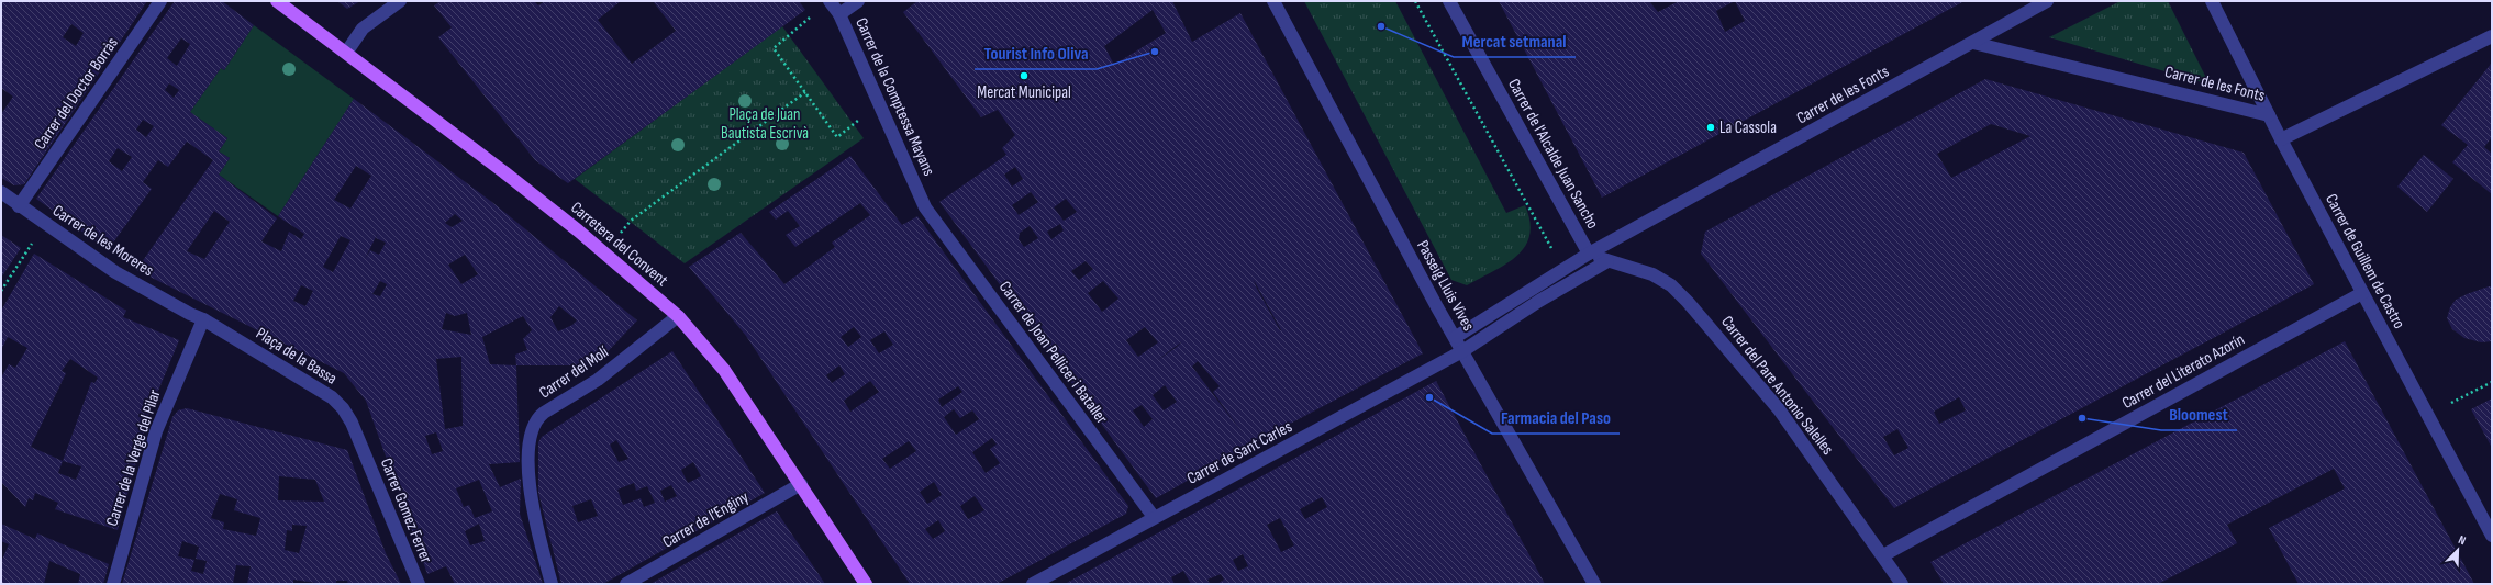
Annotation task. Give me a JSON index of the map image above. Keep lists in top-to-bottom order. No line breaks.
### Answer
{"streets":{"main road":["Carretera del Convent"],"street":["Carrer de les Fonts","Carrer del Doctor Borràs","Carrer de la Comptessa Mayans","Carrer de l'Alcalde Juan Sancho","Carrer de les Moreres","Carrer de Guillem de Castro","Passeig Lluis Vives","Carrer de Joan Pellicer i Bataller","Plaça de la Bassa","Carrer del Literato Azorín","Carrer del Molí","Carrer del Pare Antonio Salelles","Carrer de Sant Carles","Carrer de la Verge del Pilar","Carrer Gomez Ferrer","Carrer de l'Enginy"]},"crossings":[["Carrer de les Fonts","Carrer de l'Alcalde Juan Sancho"],["Carrer de les Fonts","Carrer de Guillem de Castro"],["Carrer de les Fonts","Passeig Lluis Vives"],["Carrer de les Fonts","Carrer del Pare Antonio Salelles"],["Carrer del Doctor Borràs","Carrer de les Moreres"],["Carrer de la Comptessa Mayans","Carrer de Joan Pellicer i Bataller"],["Carrer de l'Alcalde Juan Sancho","Carrer del Pare Antonio Salelles"],["Carrer de les Moreres","Plaça de la Bassa"],["Carretera del Convent","Carrer del Molí"],["Carretera del Convent","Carrer de l'Enginy"],["Carrer de Guillem de Castro","Carrer del Literato Azorín"],["Passeig Lluis Vives","Carrer de Sant Carles"],["Carrer de Joan Pellicer i Bataller","Carrer de Sant Carles"],["Plaça de la Bassa","Carrer de la Verge del Pilar"],["Plaça de la Bassa","Carrer Gomez Ferrer"],["Carrer del Literato Azorín","Carrer del Pare Antonio Salelles"],["Carrer del Pare Antonio Salelles","Carrer de Sant Carles"]],"parks":["Plaça de Juan Bautista Escrivà"],"places":["Mercat setmanal","Tourist Info Oliva","Mercat Municipal","La Cassola","Farmacia del Paso","Bloomest"],"north":"top right"}
